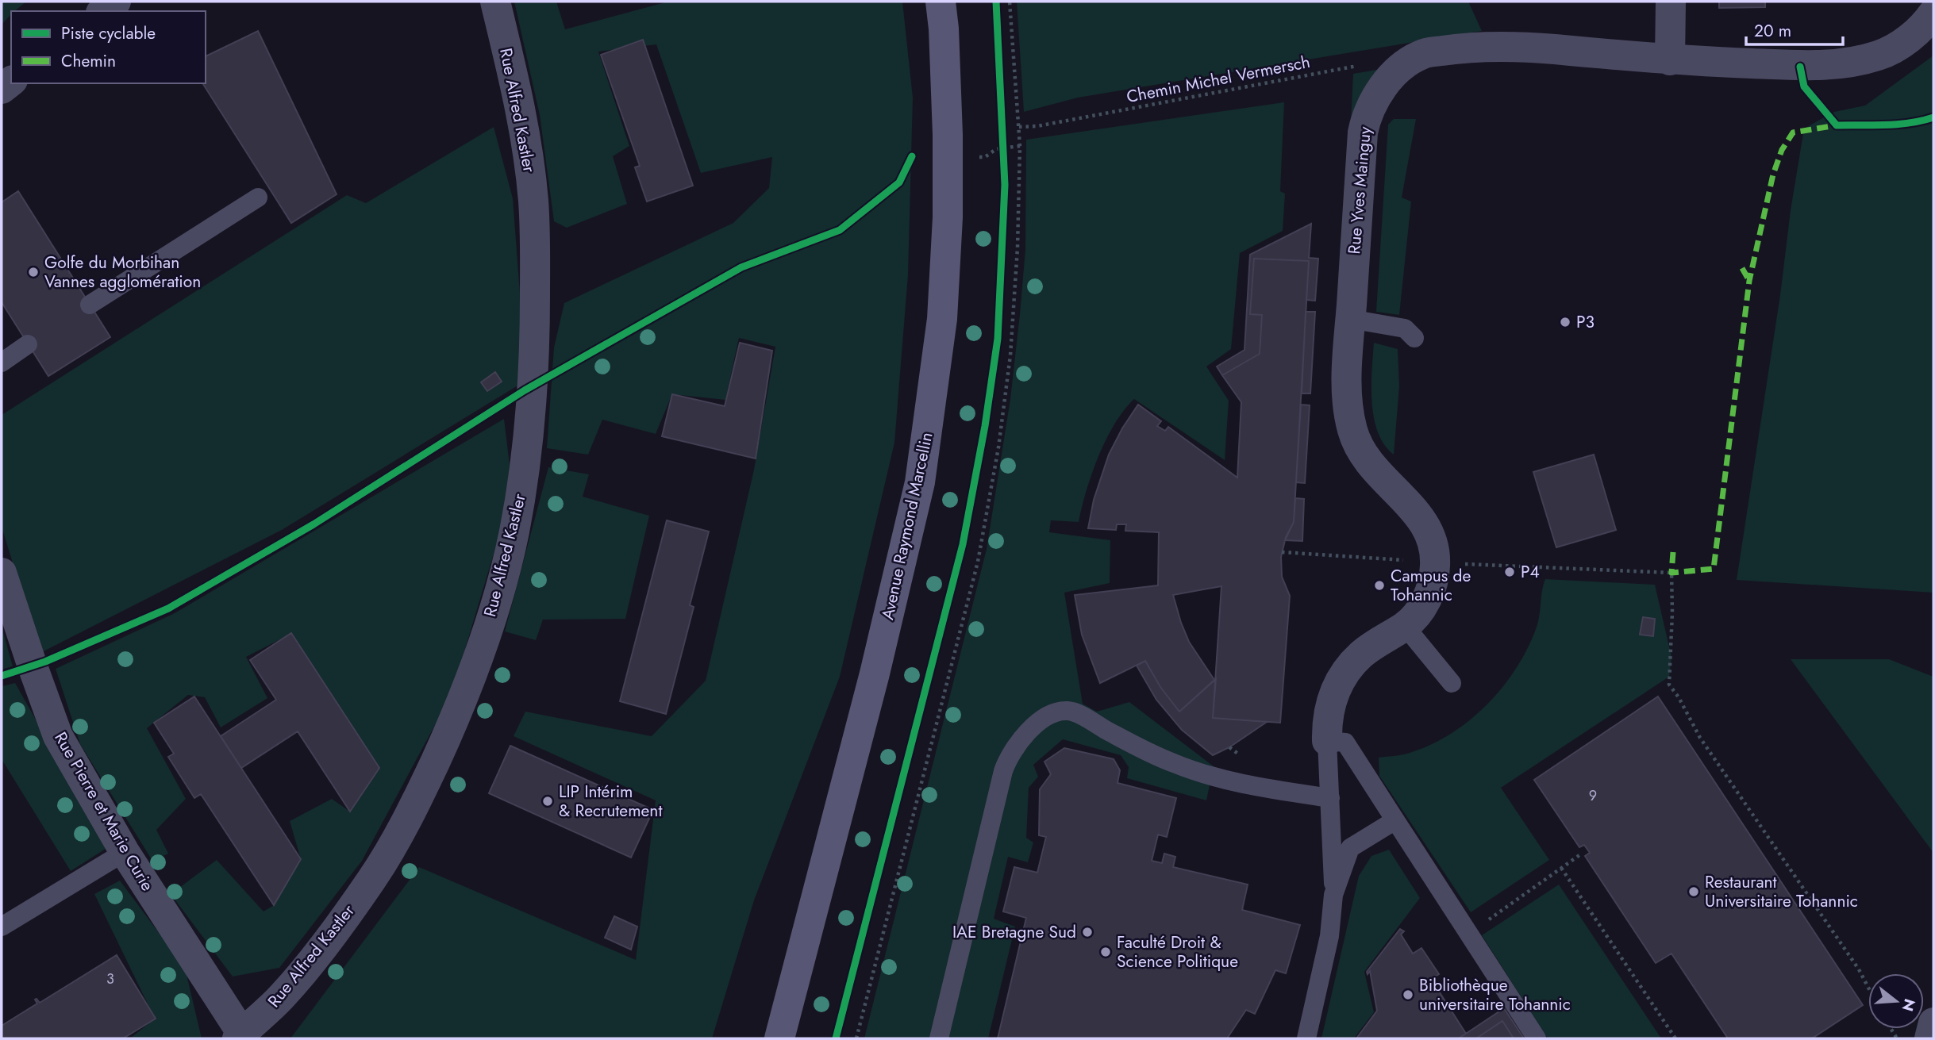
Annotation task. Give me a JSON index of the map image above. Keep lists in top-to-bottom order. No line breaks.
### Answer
{"streets":{"main road":["Avenue Raymond Marcellin"],"street":["Rue Alfred Kastler","Rue Yves Mainguy","Rue Pierre et Marie Curie"],"path":["Chemin Michel Vermersch"]},"crossings":[["Rue Alfred Kastler","Rue Pierre et Marie Curie"]],"places":["Golfe du Morbihan Vannes agglomération","P3","P4","Campus de Tohannic","LIP Intérim & Recrutement","Restaurant Universitaire Tohannic","IAE Bretagne Sud","Faculté Droit & Science Politique","Bibliothèque universitaire Tohannic"],"house_numbers":["9","3"],"legend":["Piste cyclable","Chemin"],"scale_bar":"20 m","north":"right"}
